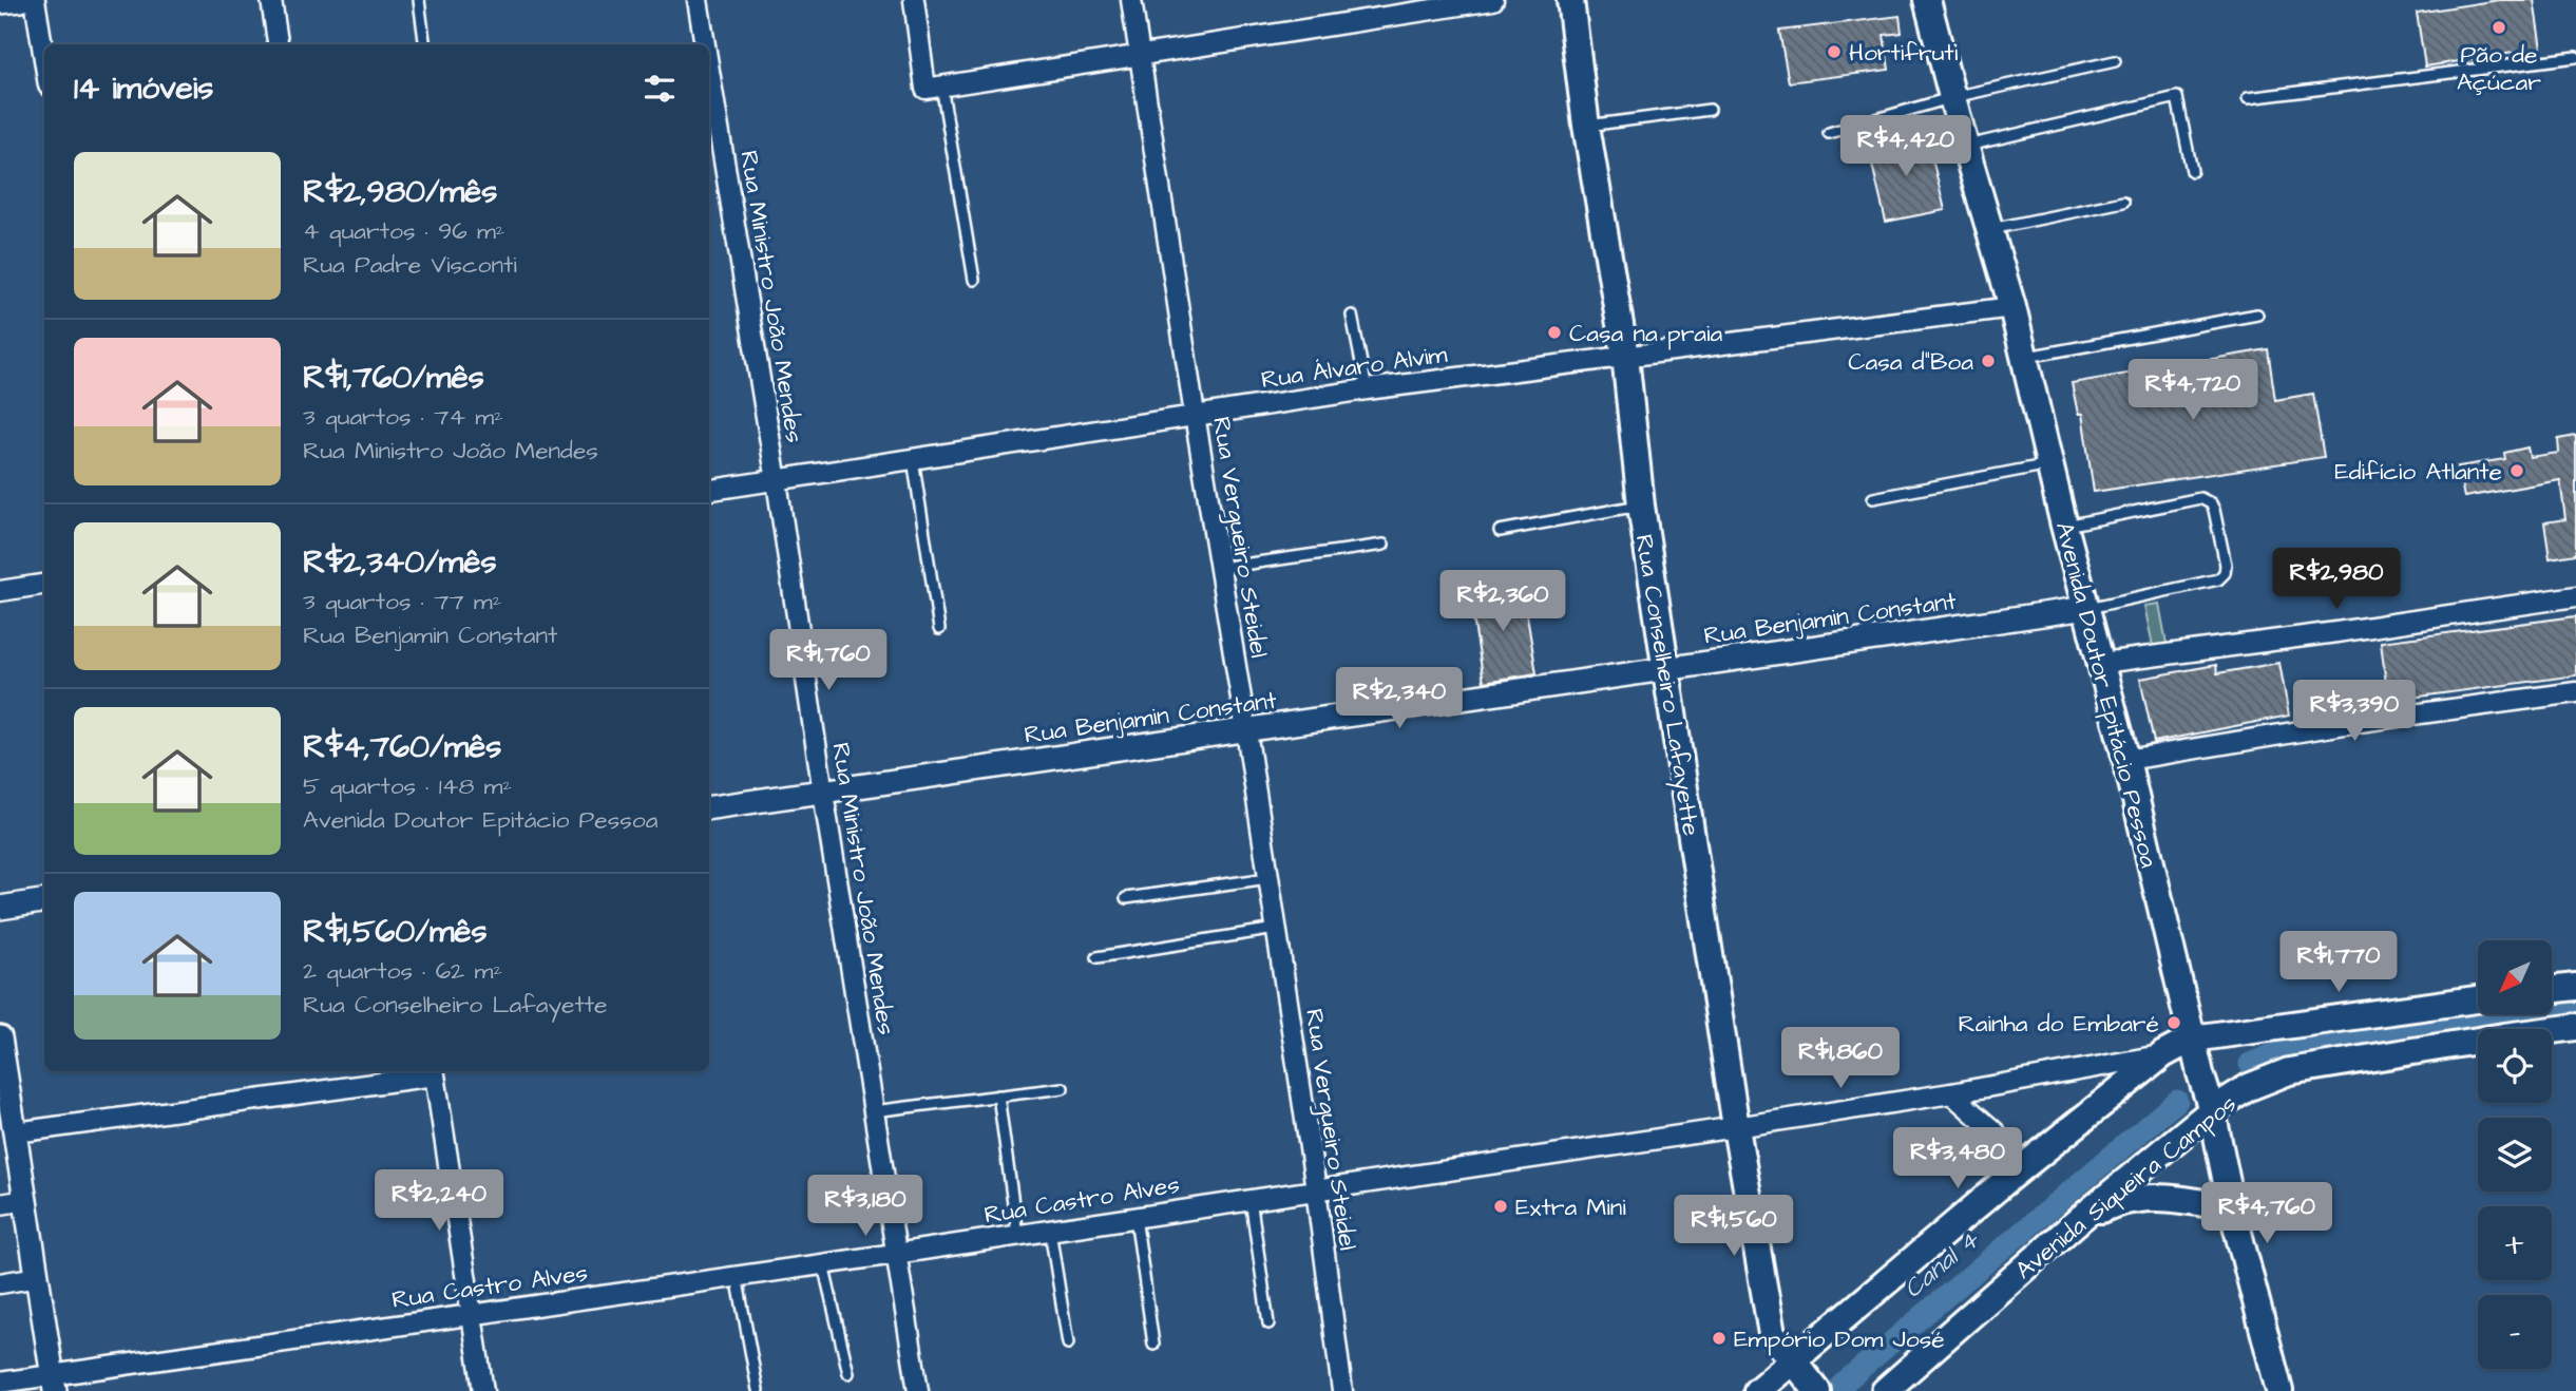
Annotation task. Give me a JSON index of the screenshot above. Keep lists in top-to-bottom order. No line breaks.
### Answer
{"streets":{"main road":["Rua Conselheiro Lafayette","Avenida Doutor Epitácio Pessoa","Avenida Siqueira Campos"],"street":["Rua Ministro João Mendes","Rua Álvaro Alvim","Rua Vergueiro Steidel","Rua Benjamin Constant","Rua Castro Alves"]},"crossings":[["Rua Ministro João Mendes","Rua Álvaro Alvim"],["Rua Ministro João Mendes","Rua Benjamin Constant"],["Rua Ministro João Mendes","Rua Castro Alves"],["Rua Álvaro Alvim","Rua Vergueiro Steidel"],["Rua Álvaro Alvim","Rua Conselheiro Lafayette"],["Rua Álvaro Alvim","Avenida Doutor Epitácio Pessoa"],["Rua Vergueiro Steidel","Rua Benjamin Constant"],["Rua Vergueiro Steidel","Rua Castro Alves"],["Rua Benjamin Constant","Rua Conselheiro Lafayette"],["Rua Benjamin Constant","Avenida Doutor Epitácio Pessoa"],["Rua Conselheiro Lafayette","Rua Castro Alves"],["Avenida Doutor Epitácio Pessoa","Avenida Siqueira Campos"]],"water":["Canal 4"],"places":["Pão de Açúcar","Hortifruti","Casa na praia","Casa d\"Boa","Edifício Atlante","Rainha do Embaré","Extra Mini","Empório Dom José"],"north":"bottom left","page":{"heading":"14 imóveis","price":["R$4,420","R$4,720","R$2,980","R$2,360","R$1,760","R$2,340","R$3,390","R$1,770","R$1,860","R$3,480","R$2,240","R$3,180","R$4,760","R$1,560"],"list":[{"name":"R$2,980/mês","note":"4 quartos · 96 m² · Rua Padre Visconti"},{"name":"R$1,760/mês","note":"3 quartos · 74 m² · Rua Ministro João Mendes"},{"name":"R$2,340/mês","note":"3 quartos · 77 m² · Rua Benjamin Constant"},{"name":"R$4,760/mês","note":"5 quartos · 148 m² · Avenida Doutor Epitácio Pessoa"},{"name":"R$1,560/mês","note":"2 quartos · 62 m² · Rua Conselheiro Lafayette"}],"map_buttons":["+","−"]}}
